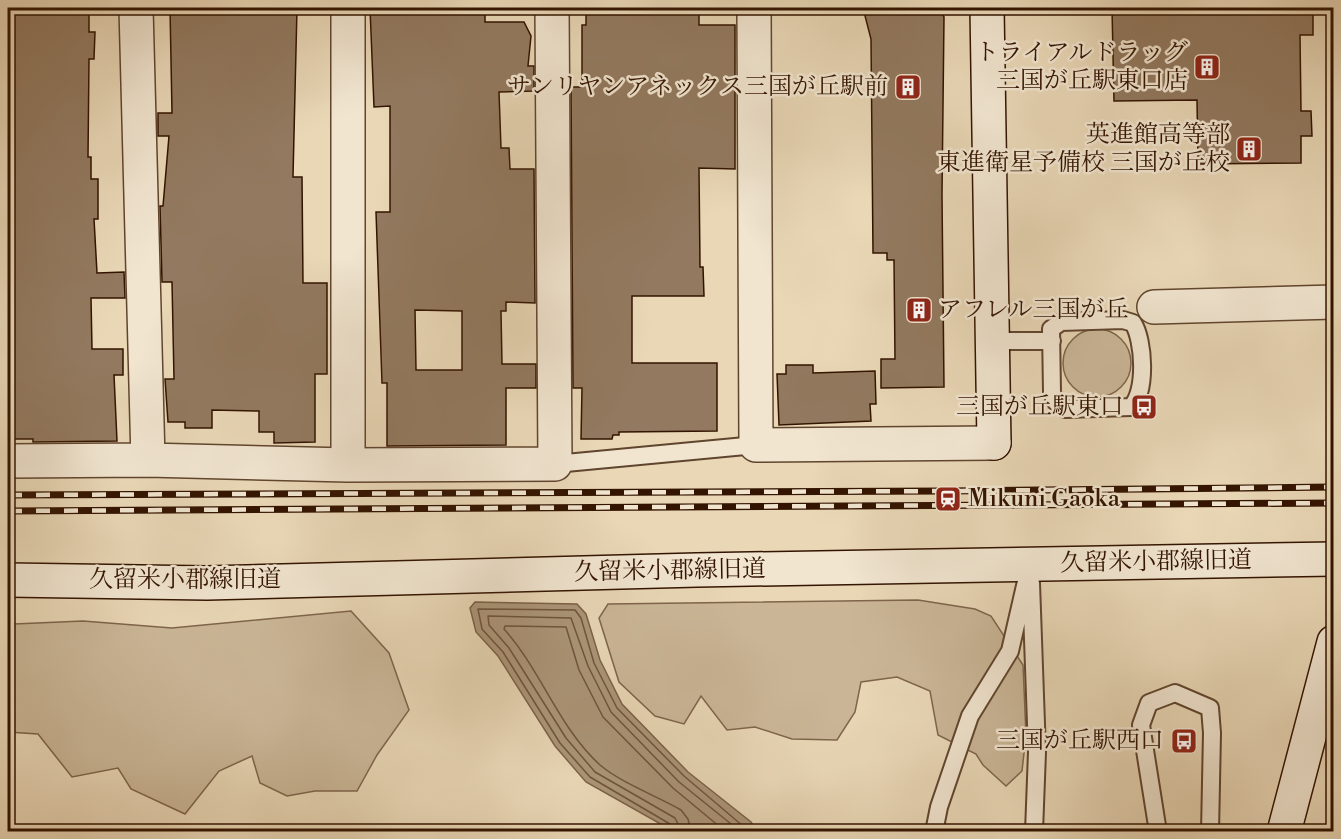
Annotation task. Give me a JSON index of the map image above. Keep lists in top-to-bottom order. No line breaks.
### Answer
{"streets":{"street":["久留米小郡線旧道"]},"places":{"building":["トライアルドラッグ 三国が丘駅東口店","サンリヤンアネックス三国が丘駅前","英進館高等部 東進衛星予備校 三国が丘校","アフレル三国が丘"],"bus stop":["三国が丘駅東口","三国が丘駅西口"],"station":["Mikuni Gaoka"]}}
